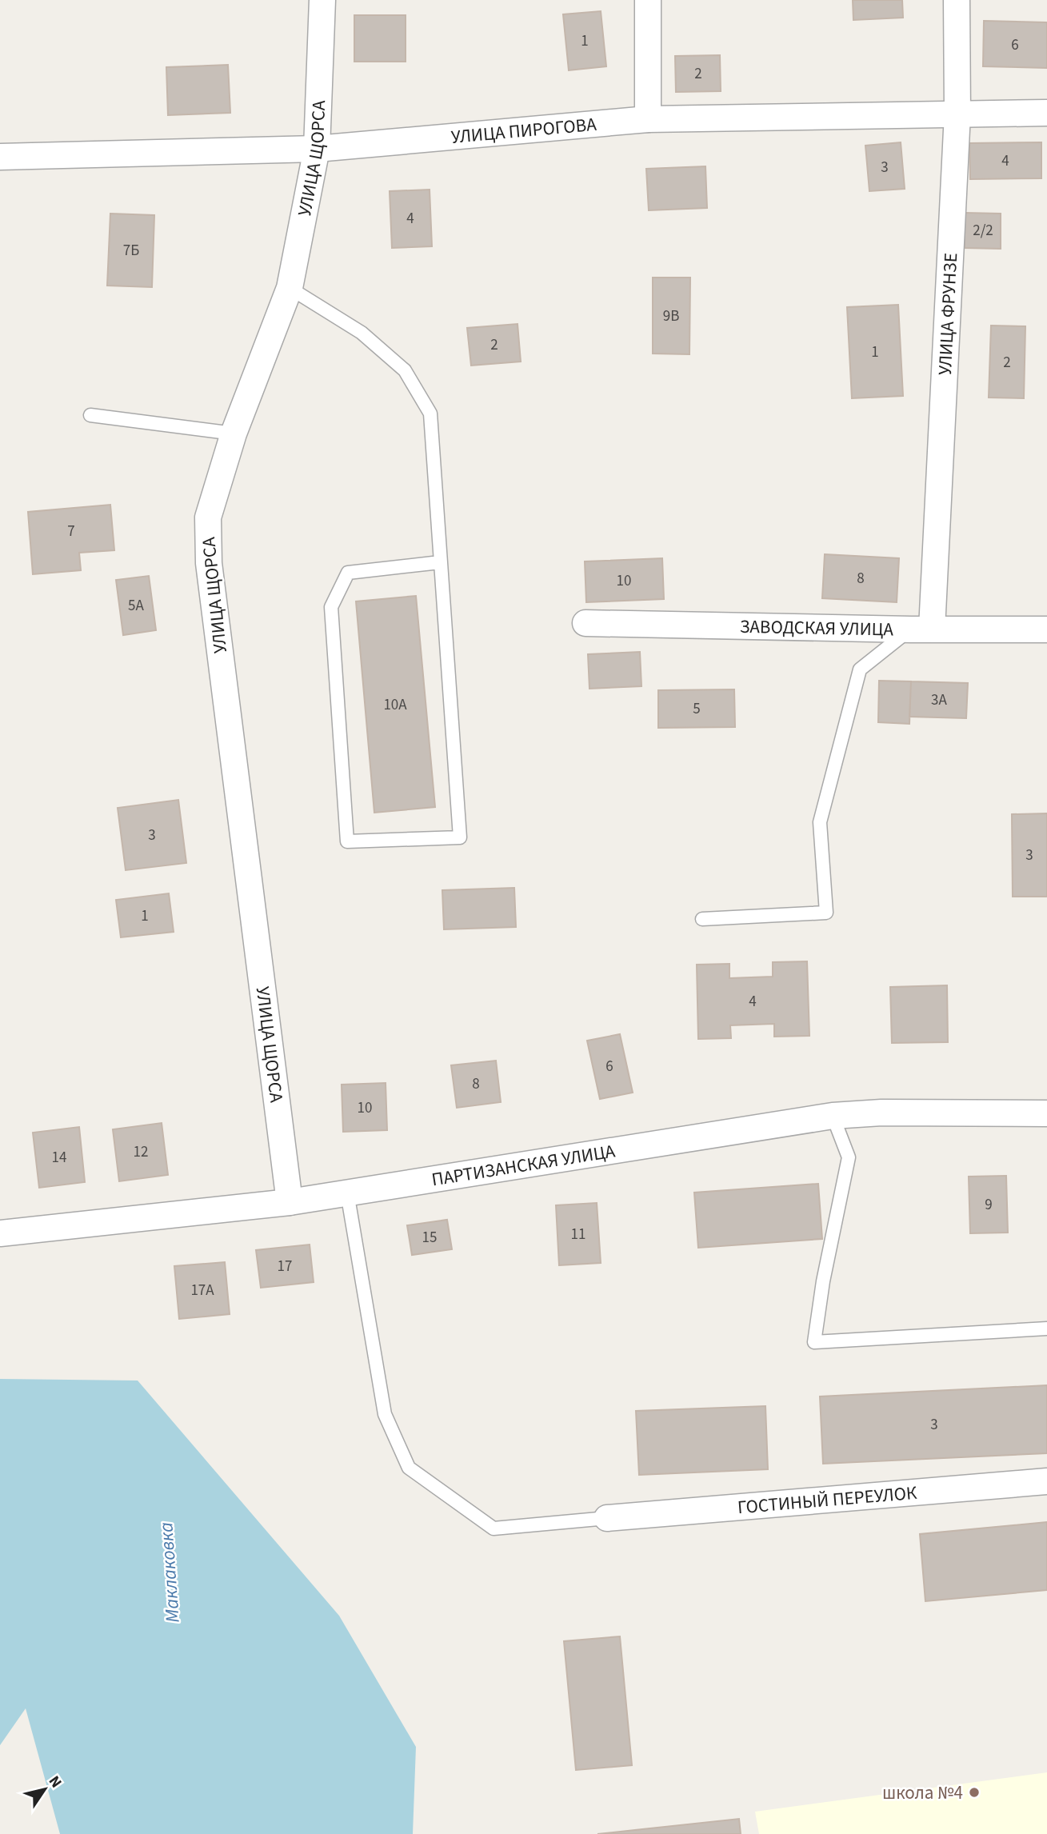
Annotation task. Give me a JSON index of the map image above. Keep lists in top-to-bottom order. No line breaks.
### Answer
{"streets":{"street":["УЛИЦА ПИРОГОВА","УЛИЦА ЩОРСА","УЛИЦА ФРУНЗЕ","ЗАВОДСКАЯ УЛИЦА","ПАРТИЗАНСКАЯ УЛИЦА","ГОСТИНЫЙ ПЕРЕУЛОК"]},"crossings":[["УЛИЦА ПИРОГОВА","УЛИЦА ЩОРСА"],["УЛИЦА ПИРОГОВА","УЛИЦА ФРУНЗЕ"],["УЛИЦА ЩОРСА","ПАРТИЗАНСКАЯ УЛИЦА"],["УЛИЦА ФРУНЗЕ","ЗАВОДСКАЯ УЛИЦА"]],"water":["Маклаковка"],"places":["школа №4"],"house_numbers":["1","6","2","4","3","4","2/2","7Б","9В","2","1","2","7","8","10","5А","3А","10А","5","3","3","1","4","6","8","10","12","14","9","11","15","17","17А","3"],"north":"top right"}
